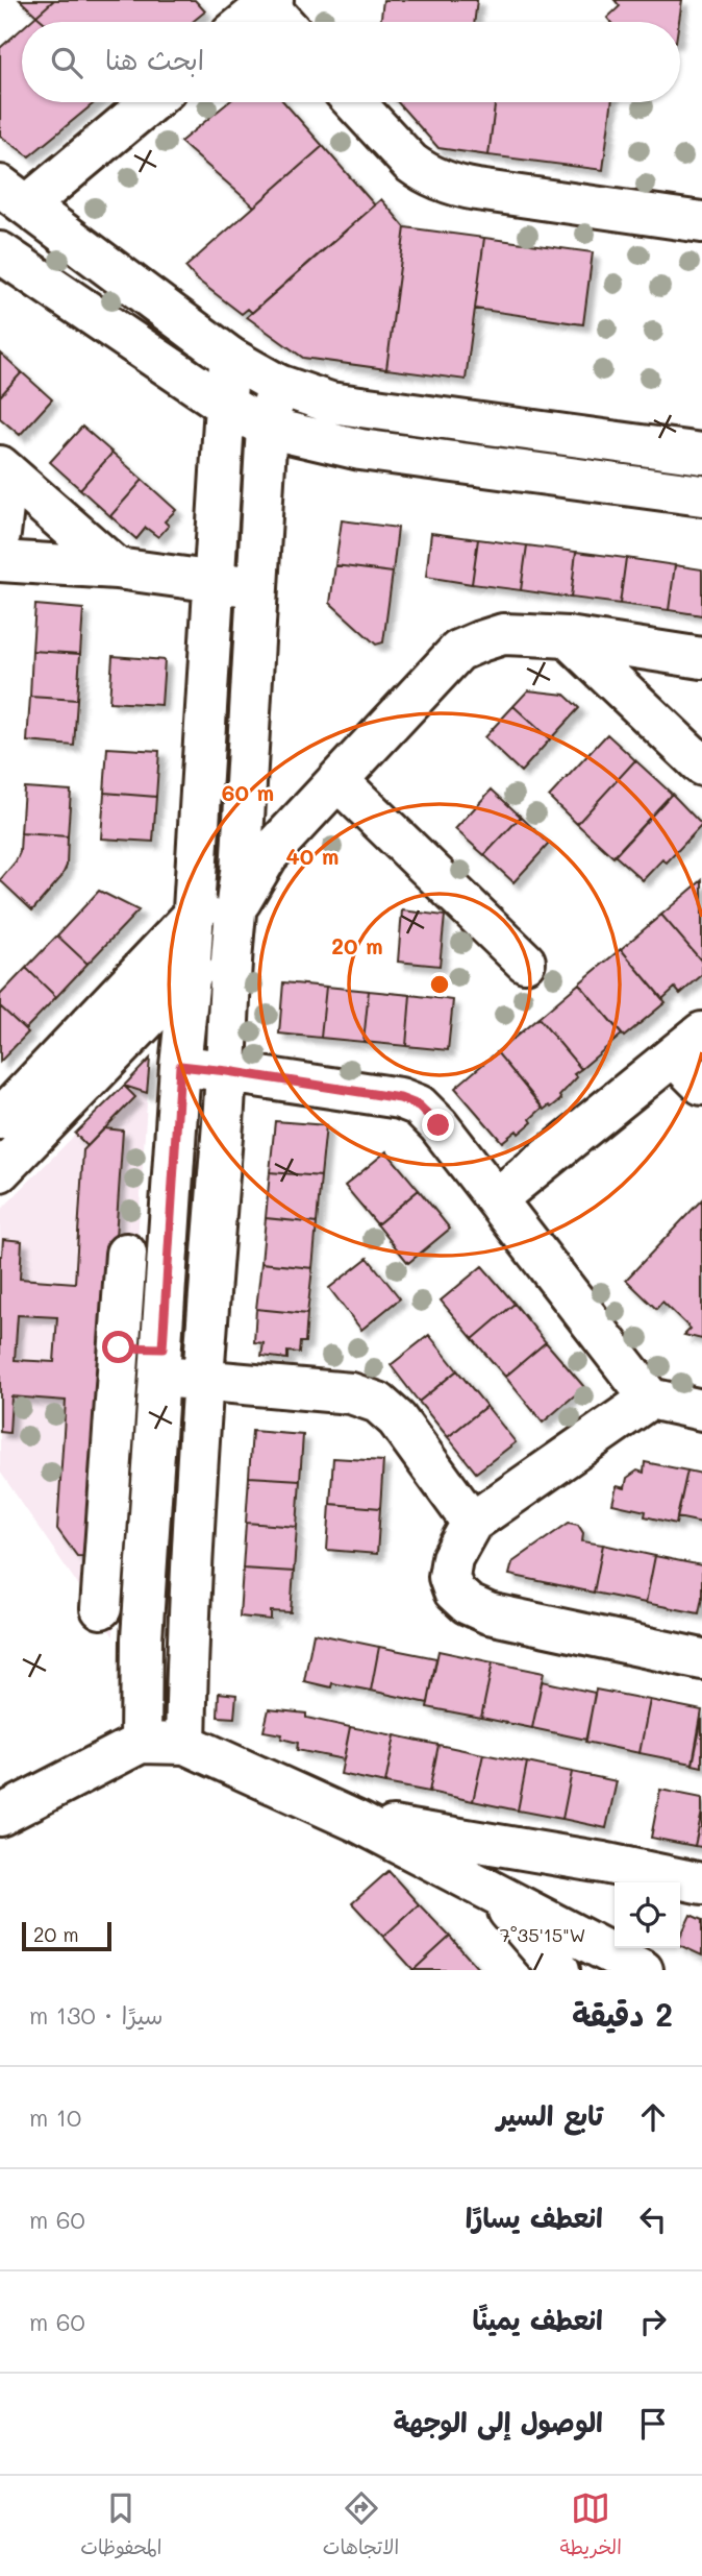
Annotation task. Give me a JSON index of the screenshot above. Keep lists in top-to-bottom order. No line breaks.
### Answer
{"scale_bar":"20 m","page":{"search":"ابحث هنا","scale":"20 m","heading":["2 دقيقة","سيرًا · 130 m"],"list":[["تابع السير","10 m"],["انعطف يسارًا","60 m"],["انعطف يمينًا","60 m"],"الوصول إلى الوجهة"],"nav":["الخريطة","الاتجاهات","المحفوظات"]},"coordinates":["7°35'15\"W"],"rings":["60 m","40 m","20 m"]}
